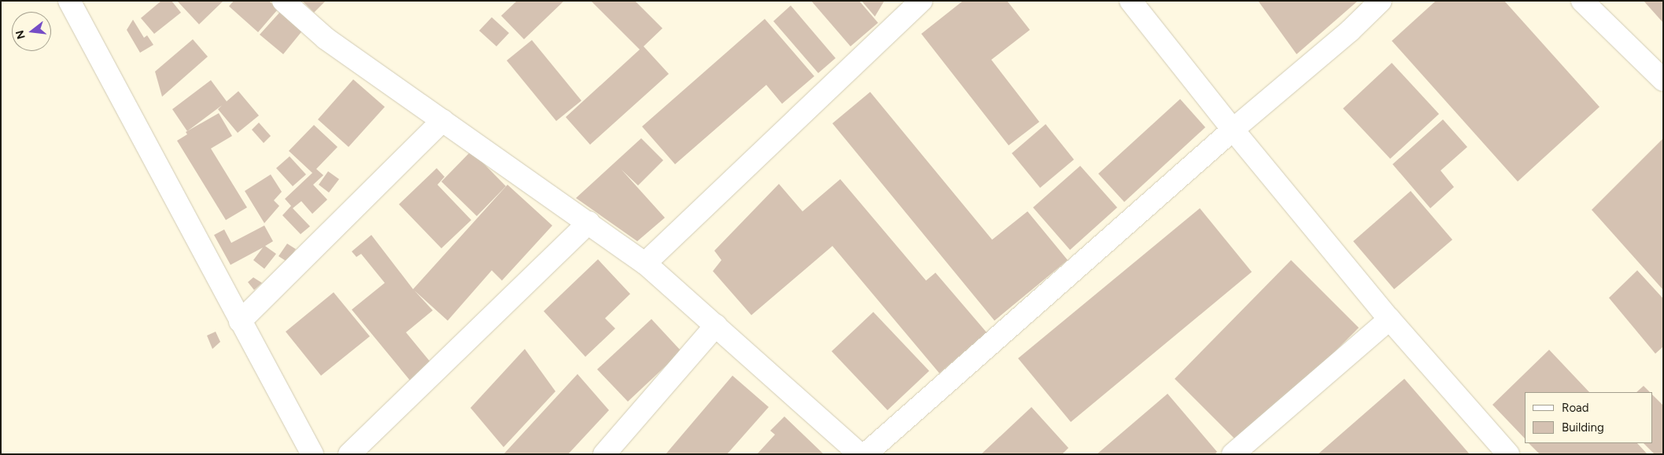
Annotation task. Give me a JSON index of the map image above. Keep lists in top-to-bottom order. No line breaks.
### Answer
{"legend":["Road","Building"],"north":"left"}
